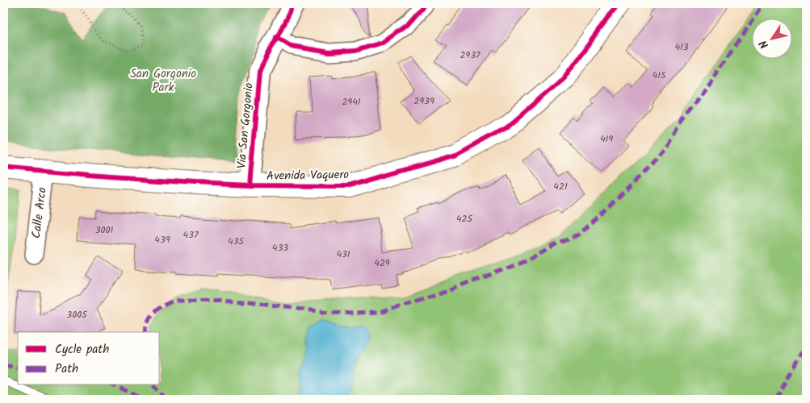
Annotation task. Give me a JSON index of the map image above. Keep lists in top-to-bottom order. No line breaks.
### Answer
{"streets":{"main road":["Avenida Vaquero"],"street":["Via San Gorgonio","Calle Arco"]},"crossings":[["Via San Gorgonio","Avenida Vaquero"],["Avenida Vaquero","Calle Arco"]],"parks":["San Gorgonio Park"],"house_numbers":["413","2937","415","2939","2941","419","421","425","3001","437","439","435","433","431","429","3005"],"legend":["Cycle path","Path"],"north":"bottom left"}
